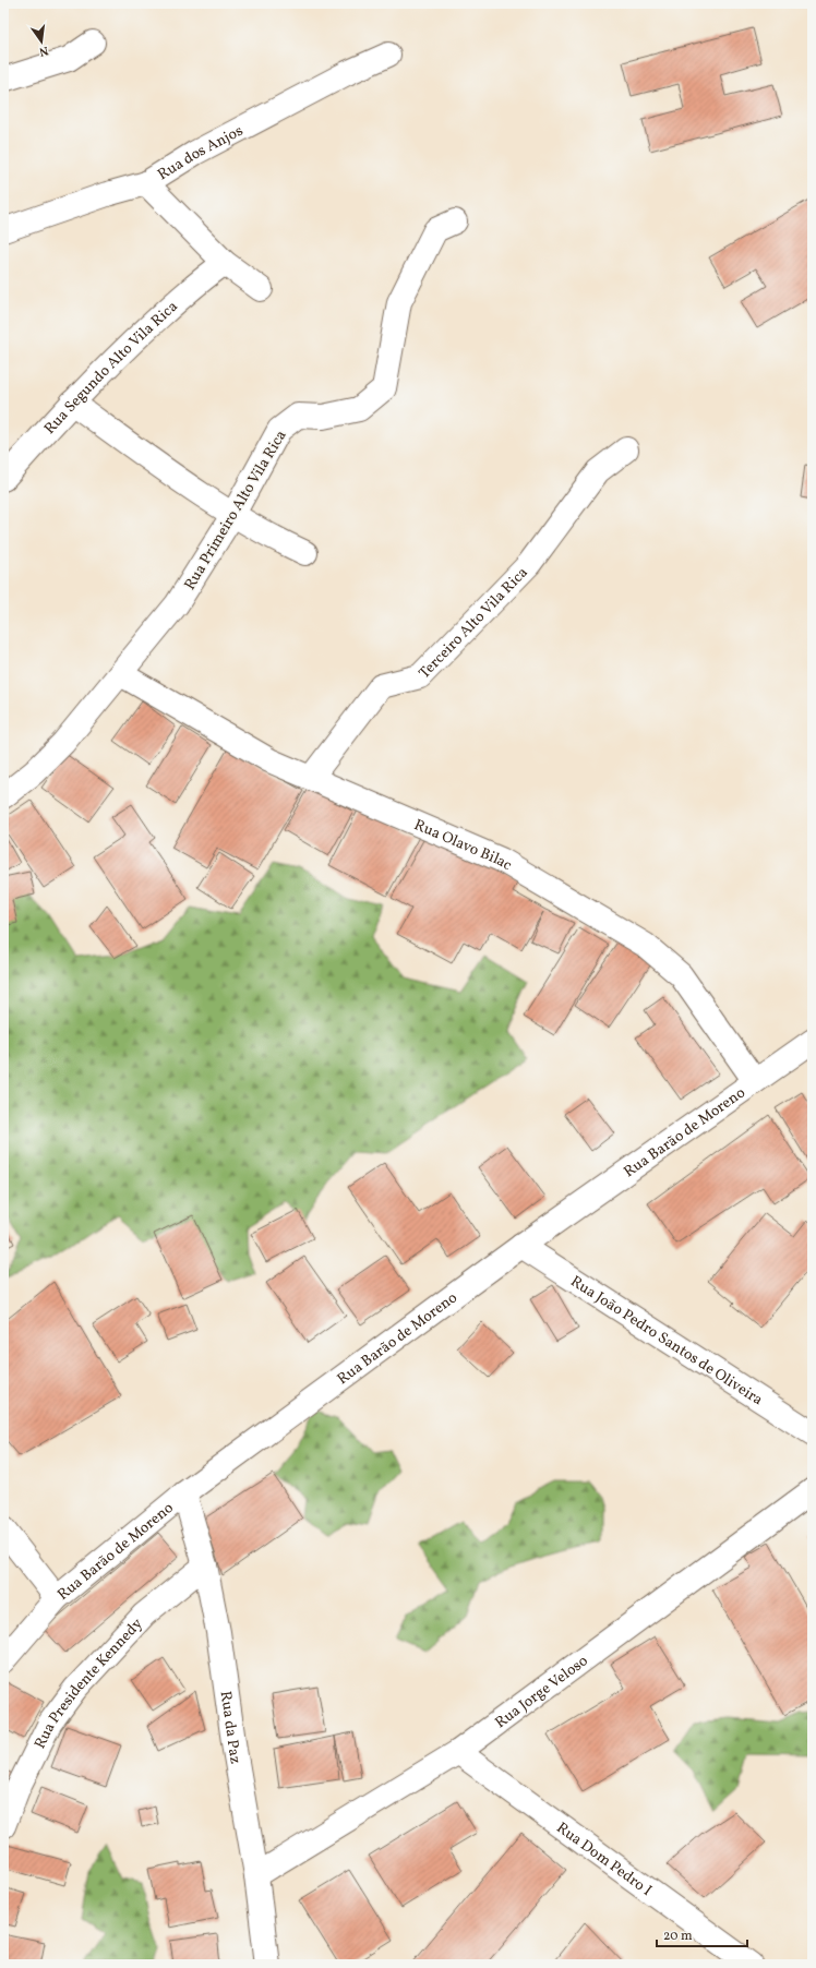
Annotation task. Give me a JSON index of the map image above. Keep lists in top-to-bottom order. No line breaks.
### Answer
{"streets":{"street":["Rua dos Anjos","Rua Segundo Alto Vila Rica","Rua Primeiro Alto Vila Rica","Terceiro Alto Vila Rica","Rua Olavo Bilac","Rua Barão de Moreno","Rua João Pedro Santos de Oliveira","Rua Presidente Kennedy","Rua Jorge Veloso","Rua da Paz","Rua Dom Pedro I"]},"crossings":[["Rua Primeiro Alto Vila Rica","Rua Olavo Bilac"],["Terceiro Alto Vila Rica","Rua Olavo Bilac"],["Rua Olavo Bilac","Rua Barão de Moreno"],["Rua Barão de Moreno","Rua João Pedro Santos de Oliveira"],["Rua Barão de Moreno","Rua da Paz"],["Rua Presidente Kennedy","Rua da Paz"],["Rua Jorge Veloso","Rua da Paz"],["Rua Jorge Veloso","Rua Dom Pedro I"]],"scale_bar":"20 m","north":"bottom"}
